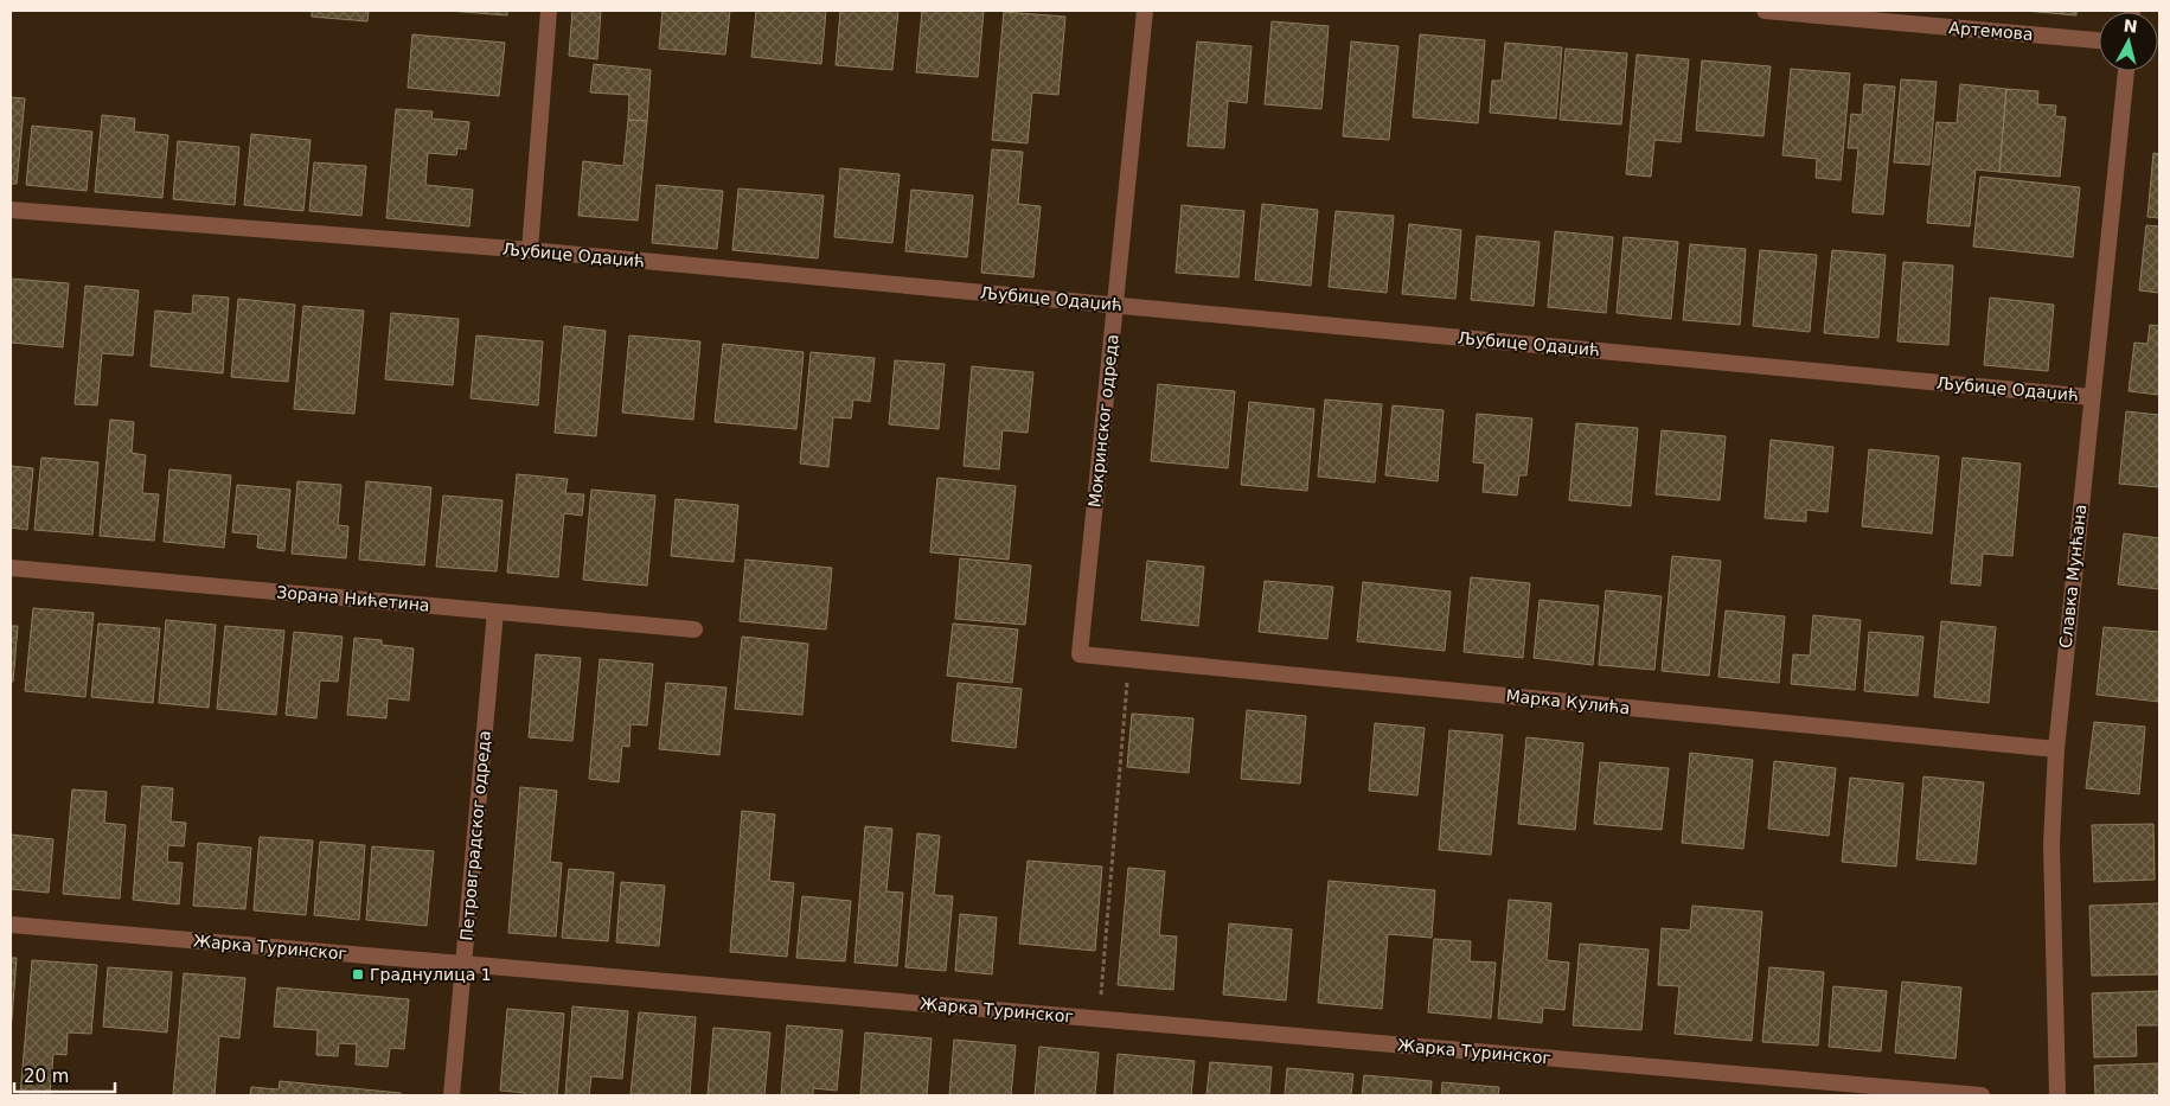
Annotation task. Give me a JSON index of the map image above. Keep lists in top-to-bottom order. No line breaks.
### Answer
{"streets":{"street":["Артемова","Љубице Одаџић","Мокринског одреда","Славка Мунћана","Зорана Нићетина","Марка Кулића","Петровградског одреда","Жарка Туринског"]},"crossings":[["Љубице Одаџић","Мокринског одреда"],["Љубице Одаџић","Славка Мунћана"],["Мокринског одреда","Марка Кулића"],["Славка Мунћана","Марка Кулића"],["Зорана Нићетина","Петровградског одреда"],["Петровградског одреда","Жарка Туринског"]],"places":{"transit":["Граднулица 1"]},"scale_bar":"20 m","north":"top"}
